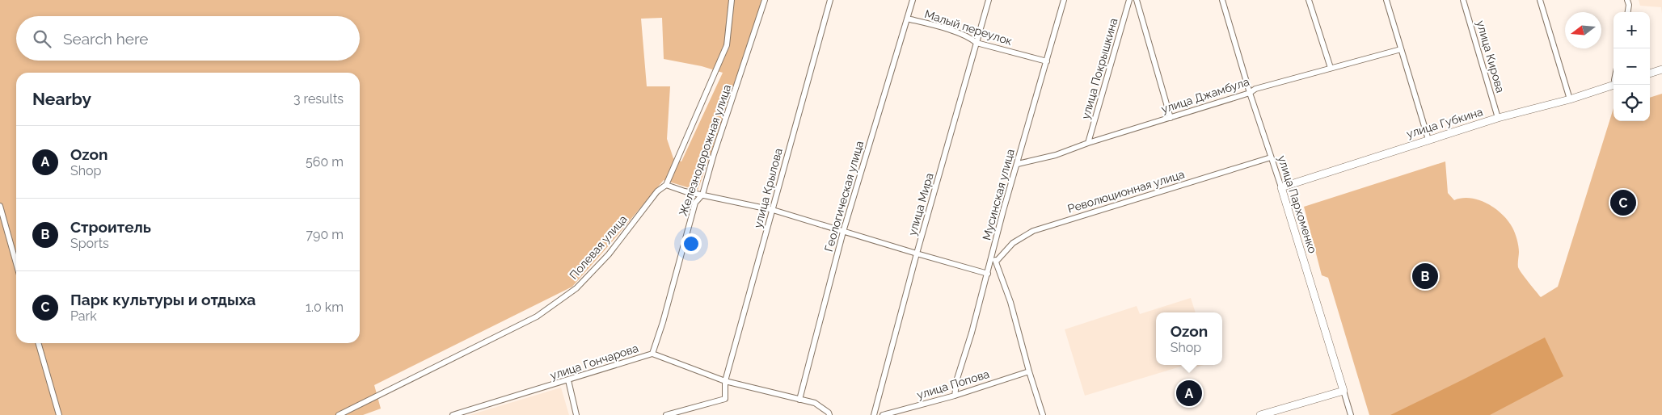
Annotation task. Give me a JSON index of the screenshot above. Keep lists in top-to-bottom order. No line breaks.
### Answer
{"streets":{"street":["Малый переулок","улица Кирова","улица Покрышкина","улица Джамбула","улица Губкина","Железнодорожная улица","улица Крылова","Революционная улица","Мусинская улица","Геологическая улица","улица Мира","улица Пархоменко","Полевая улица","улица Гончарова","улица Попова"]},"crossings":[["Малый переулок","Мусинская улица"],["Малый переулок","Геологическая улица"],["Малый переулок","улица Мира"],["улица Кирова","улица Губкина"],["улица Покрышкина","улица Джамбула"],["улица Джамбула","Мусинская улица"],["улица Джамбула","улица Пархоменко"],["улица Губкина","улица Пархоменко"],["Железнодорожная улица","улица Гончарова"],["улица Крылова","улица Гончарова"],["Революционная улица","Мусинская улица"],["Революционная улица","улица Пархоменко"],["Мусинская улица","улица Попова"],["Геологическая улица","улица Гончарова"]],"north":"left","page":{"map_buttons":["+","−"],"search":"Search here","heading":["Nearby","3 results"],"list":[{"mark":"A","name":"Ozon","note":"Shop","value":"560 m"},{"mark":"B","name":"Строитель","note":"Sports","value":"790 m"},{"mark":"C","name":"Парк культуры и отдыха","note":"Park","value":"1.0 km"}],"pins":["C","B","A"],"popup":["Ozon","Shop"]}}
